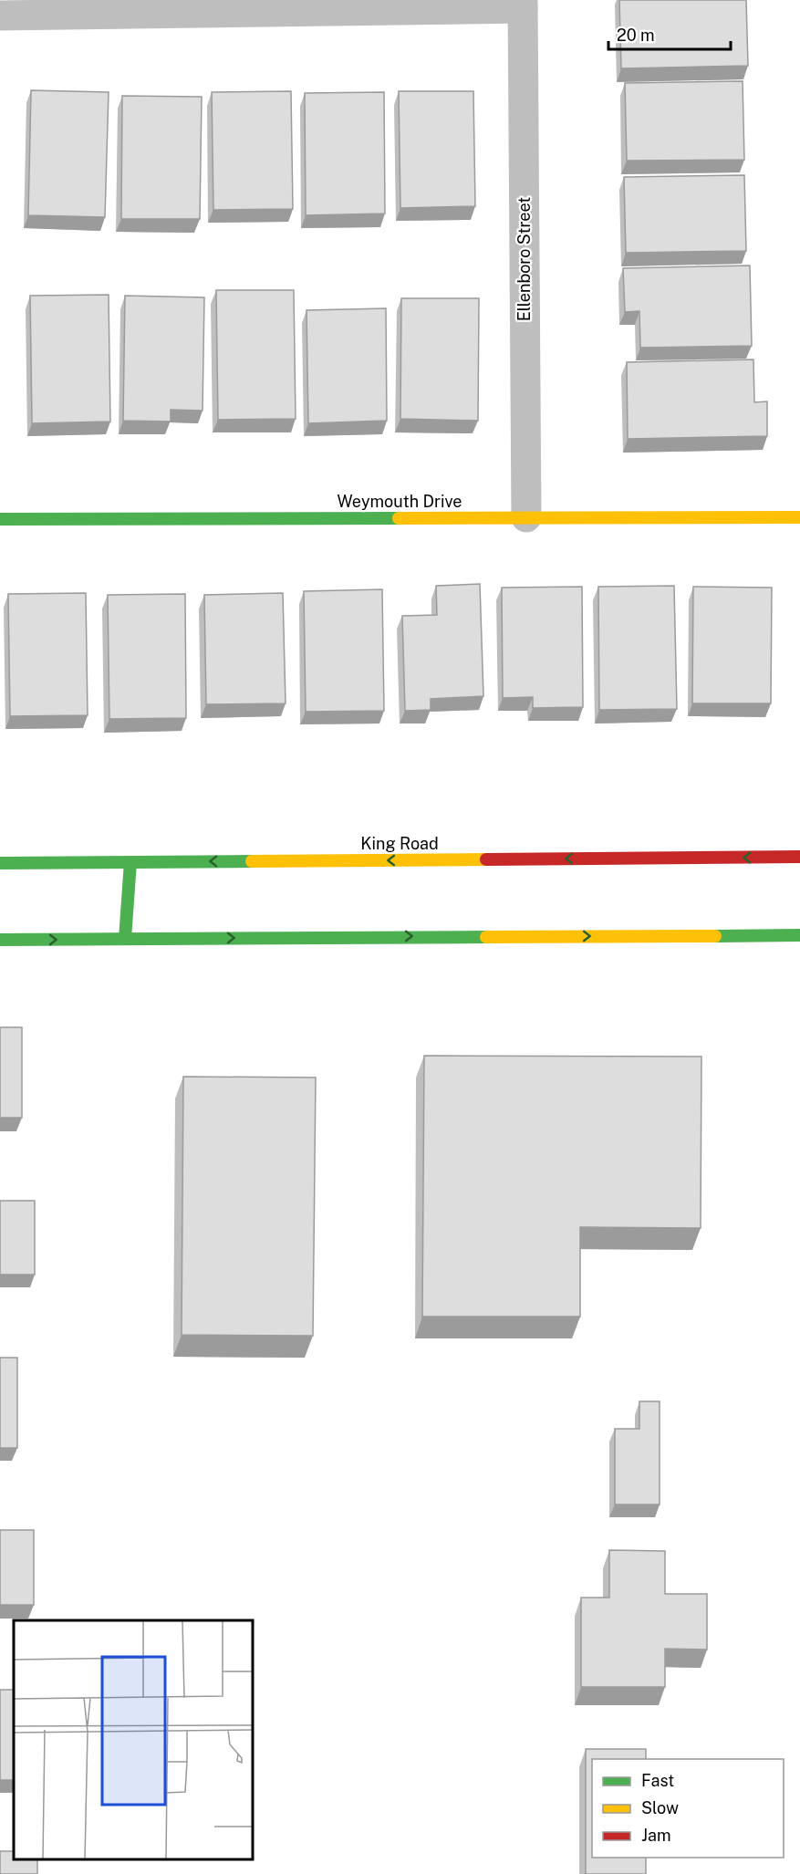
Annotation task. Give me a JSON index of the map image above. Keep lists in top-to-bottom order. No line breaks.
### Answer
{"streets":{"street":["Ellenboro Street","Weymouth Drive","King Road"]},"crossings":[["Ellenboro Street","Weymouth Drive"]],"legend":["Fast","Slow","Jam"],"scale_bar":"20 m"}
